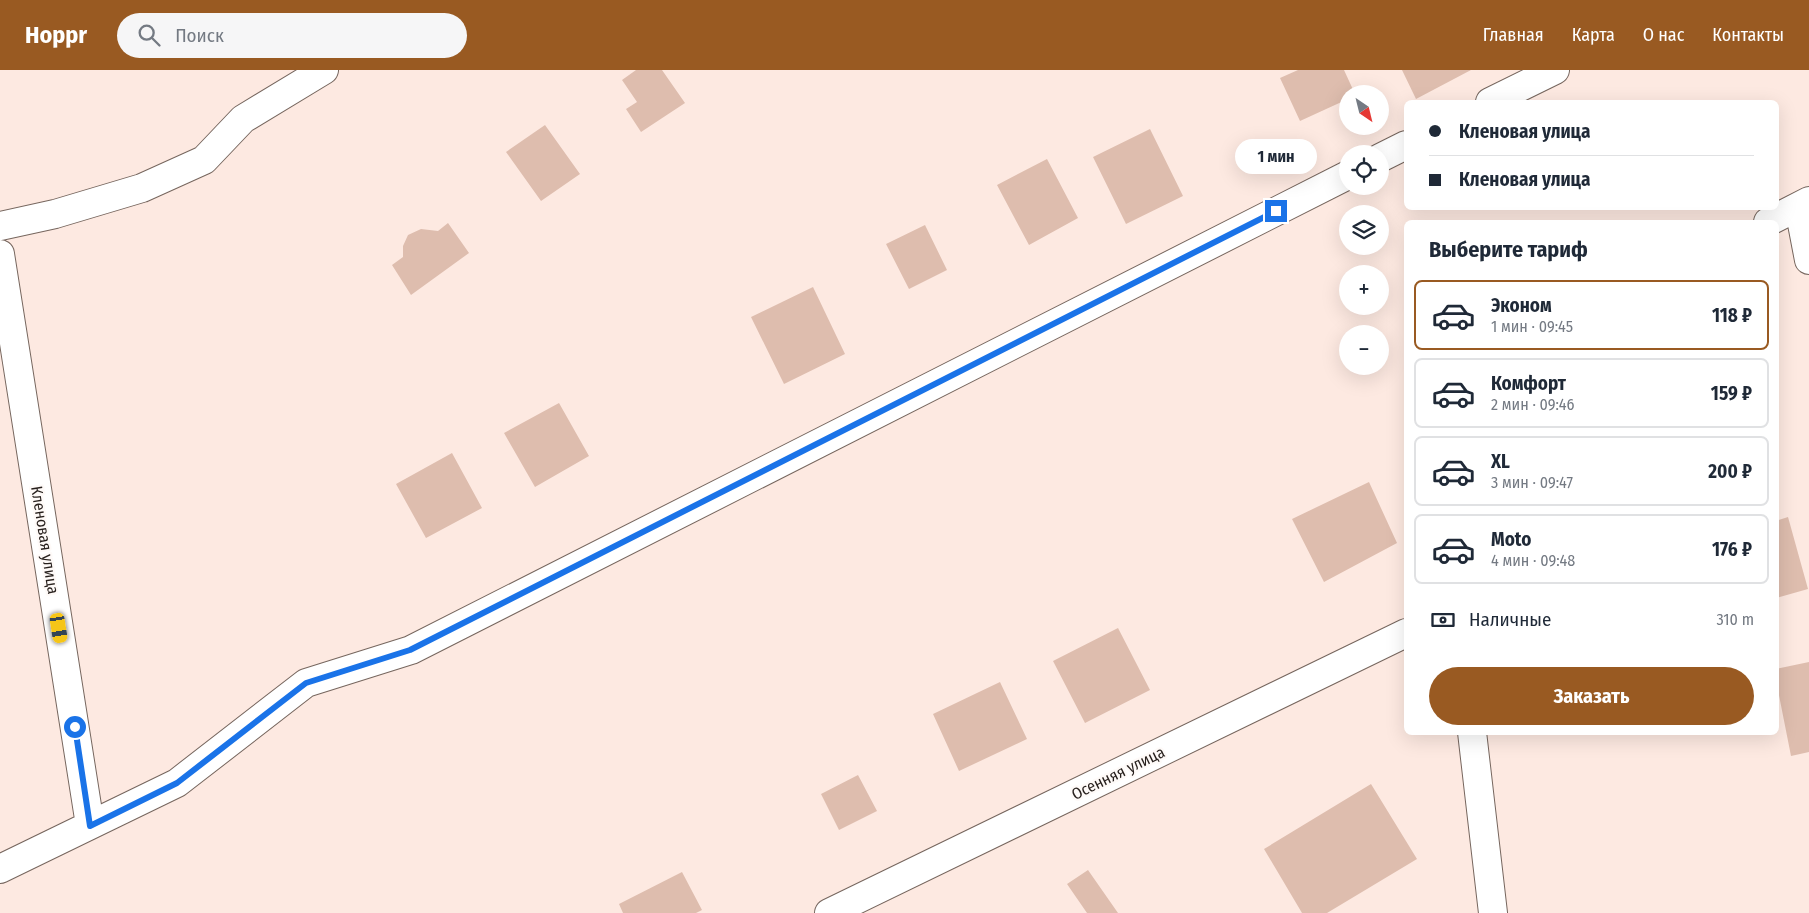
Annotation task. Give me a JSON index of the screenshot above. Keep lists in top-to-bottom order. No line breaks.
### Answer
{"streets":{"street":["Кленовая улица","Осенняя улица"]},"north":"bottom right","page":{"header":"Hoppr","search":"Поиск","nav":["Главная","Карта","О нас","Контакты"],"map_buttons":["+","−"],"banner":["Кленовая улица","Кленовая улица"],"bubble":"1 мин","heading":"Выберите тариф","list":[{"name":"Эконом","note":"1 мин · 09:45","value":"118 ₽"},{"name":"Комфорт","note":"2 мин · 09:46","value":"159 ₽"},{"name":"XL","note":"3 мин · 09:47","value":"200 ₽"},{"name":"Moto","note":"4 мин · 09:48","value":"176 ₽"}],"pay":["Наличные","310 m"],"buttons":"Заказать"}}
